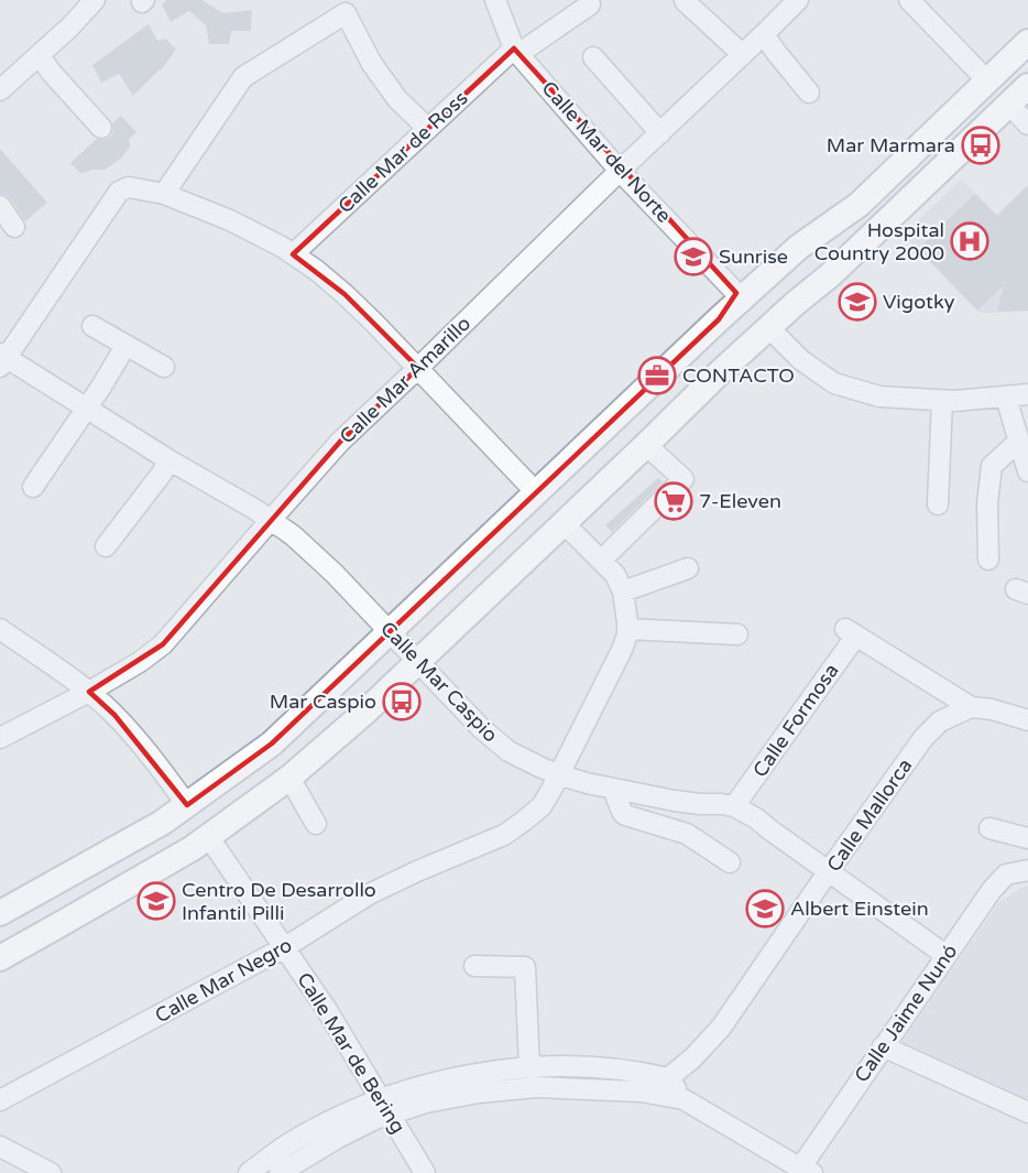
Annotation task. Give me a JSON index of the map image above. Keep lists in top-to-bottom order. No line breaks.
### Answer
{"streets":{"street":["Calle Mar de Ross","Calle Mar del Norte","Calle Mar Amarillo","Calle Mar Caspio","Calle Formosa","Calle Mallorca","Calle Mar Negro","Calle Jaime Nunó","Calle Mar de Bering"]},"crossings":[["Calle Mar de Ross","Calle Mar del Norte"],["Calle Mar del Norte","Calle Mar Amarillo"],["Calle Mar Amarillo","Calle Mar Caspio"],["Calle Mar Caspio","Calle Formosa"],["Calle Mar Caspio","Calle Mallorca"],["Calle Mar Caspio","Calle Mar Negro"],["Calle Mar Caspio","Calle Jaime Nunó"],["Calle Formosa","Calle Mallorca"],["Calle Mar Negro","Calle Mar de Bering"]],"places":{"bus stop":["Mar Marmara","Mar Caspio"],"hospital":["Hospital Country 2000"],"school or university":["Sunrise","Vigotky","Centro De Desarrollo Infantil Pilli","Albert Einstein"],"office":["CONTACTO"],"supermarket":["7-Eleven"]}}
